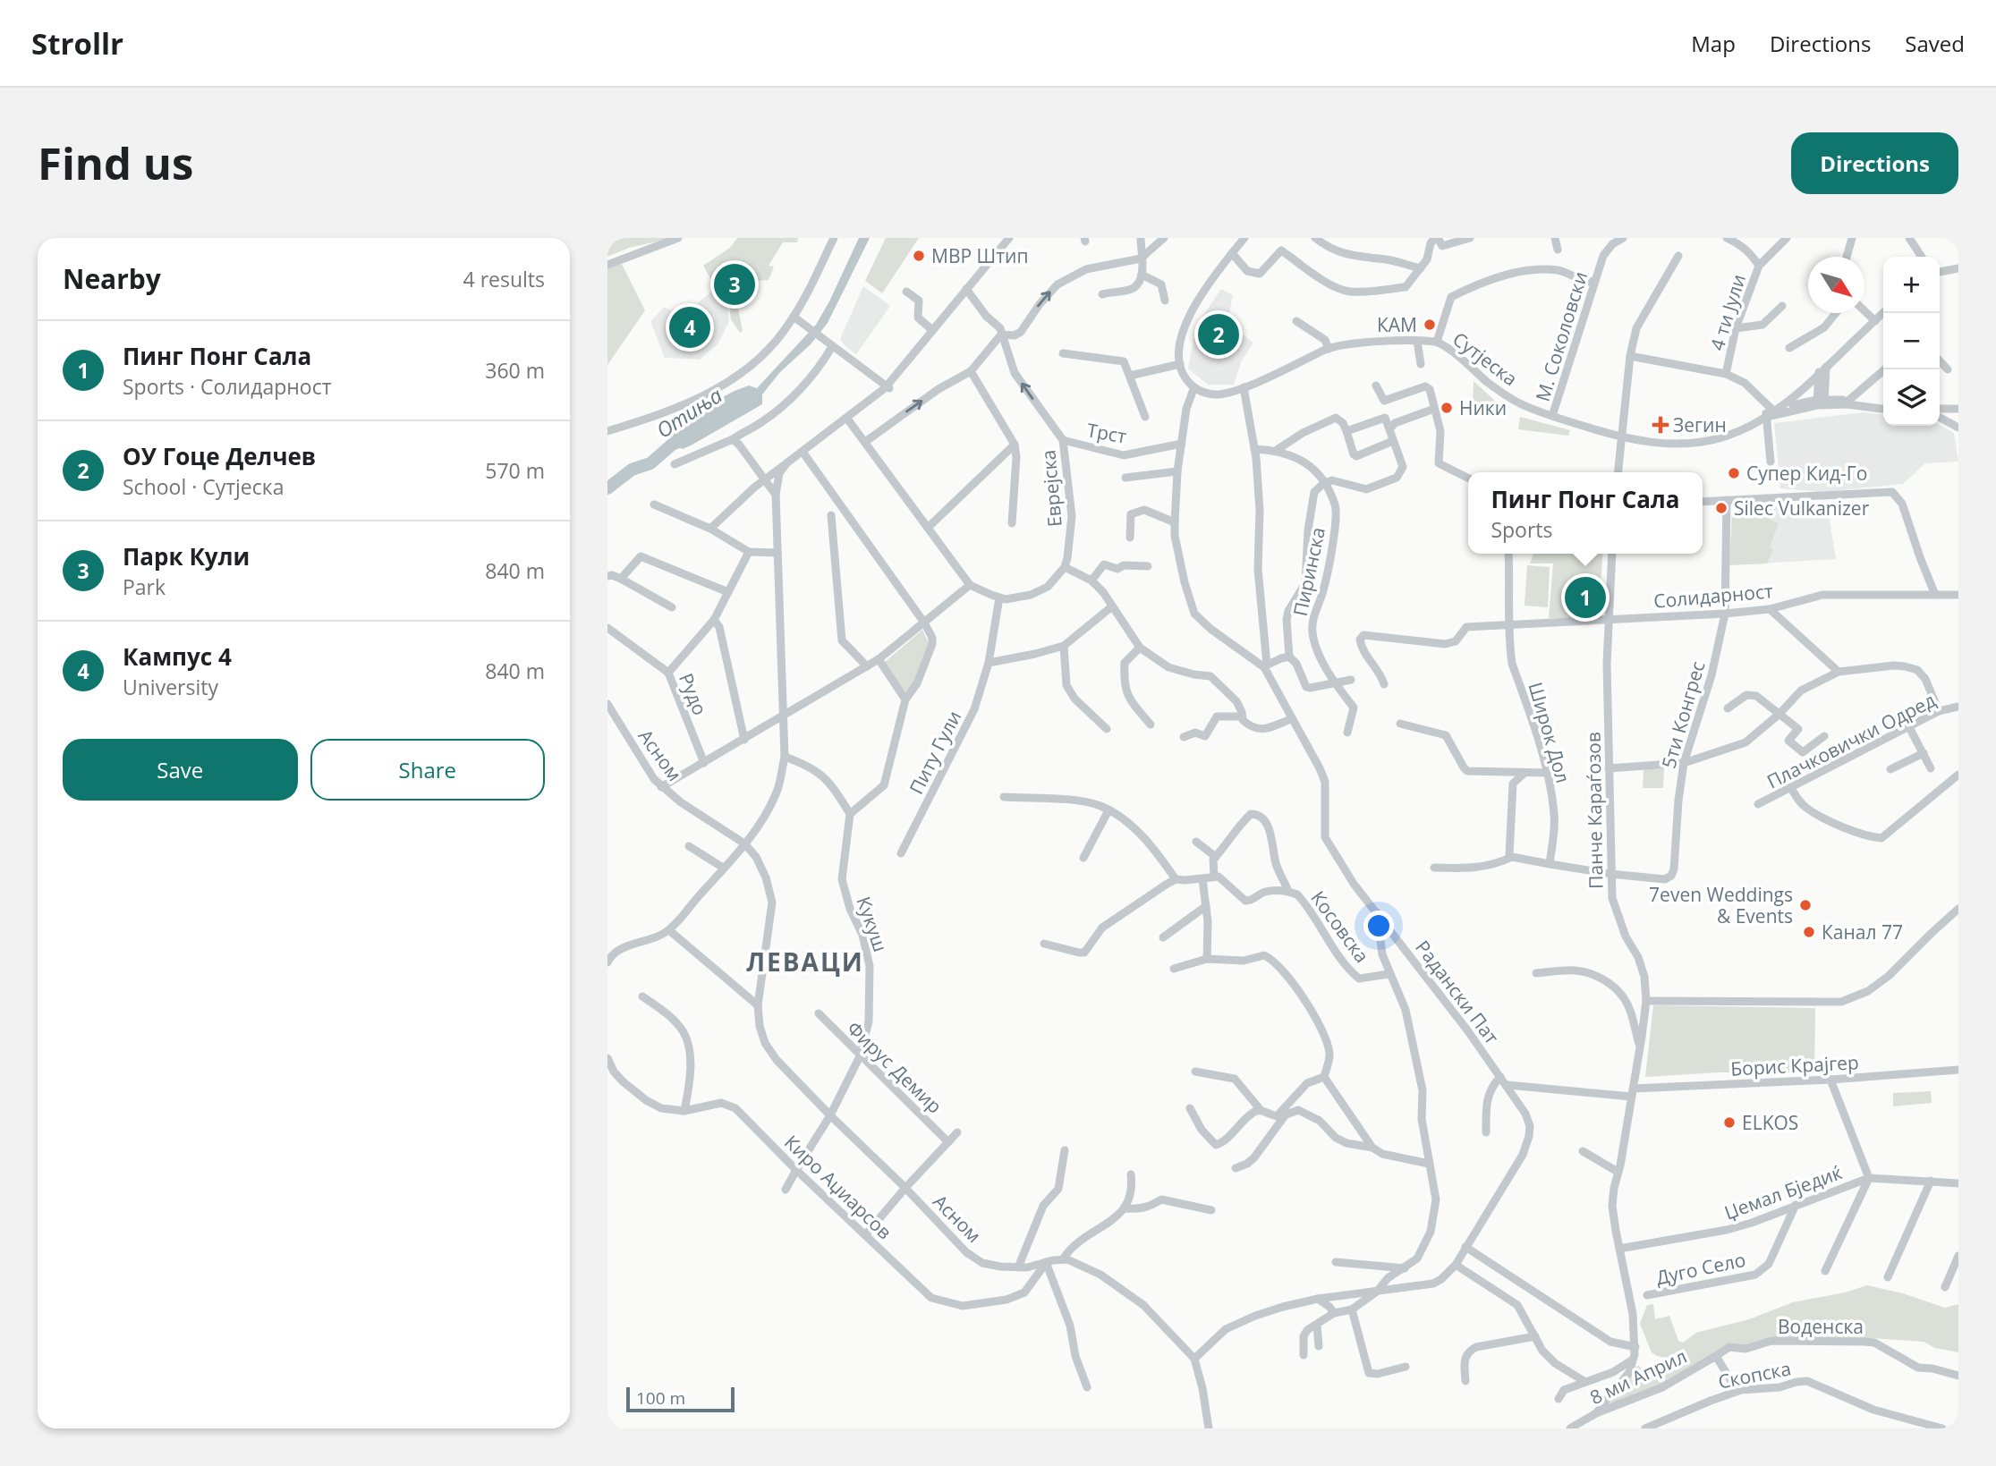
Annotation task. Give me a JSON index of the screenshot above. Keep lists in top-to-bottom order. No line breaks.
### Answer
{"streets":{"street":["4 ти Јули","М. Соколовски","Сутјеска","Трст","Еврејска","Пиринска","Солидарност","Рудо","5ти Конгрес","Широк Дол","Плачковички Одред","Питу Гули","Асном","Панче Караѓозов","Кукуш","Косовска","Радански Пат","Борис Крајгер","Фирус Демир","Киро Аџиарсов","Џемал Бједиќ","Дуго Село","Воденска","Скопска","8 ми Април"]},"crossings":[["М. Соколовски","Сутјеска"],["Сутјеска","Радански Пат"],["Трст","Еврејска"],["Трст","Радански Пат"],["Солидарност","5ти Конгрес"],["Солидарност","Широк Дол"],["Солидарност","Панче Караѓозов"],["5ти Конгрес","Панче Караѓозов"],["Асном","Кукуш"],["Асном","Радански Пат"],["Асном","Киро Аџиарсов"],["Панче Караѓозов","Борис Крајгер"],["Панче Караѓозов","Џемал Бједиќ"],["Кукуш","Фирус Демир"],["Кукуш","Киро Аџиарсов"],["Косовска","Радански Пат"],["Радански Пат","Борис Крајгер"],["Џемал Бједиќ","Дуго Село"],["Воденска","8 ми Април"],["Скопска","8 ми Април"]],"districts":["ЛЕВАЦИ"],"water":["Отиња"],"places":{"other":["МВР Штип","КАМ","Ники","Супер Кид-Го","Silec Vulkanizer","7even Weddings & Events","Канал 77","ELKOS"],"health":["Зегин"]},"scale_bar":"100 m","north":"bottom right","page":{"header":"Strollr","nav":["Map","Directions","Saved"],"buttons":["Directions",["Save","Share"]],"title":"Find us","heading":["Nearby","4 results"],"map_buttons":["+","−"],"pins":["3","4","2","1"],"list":[{"mark":"1","name":"Пинг Понг Сала","note":"Sports · Солидарност","value":"360 m"},{"mark":"2","name":"ОУ Гоце Делчев","note":"School · Сутјеска","value":"570 m"},{"mark":"3","name":"Парк Кули","note":"Park","value":"840 m"},{"mark":"4","name":"Кампус 4","note":"University","value":"840 m"}],"popup":["Пинг Понг Сала","Sports"],"scale":"100 m"}}
